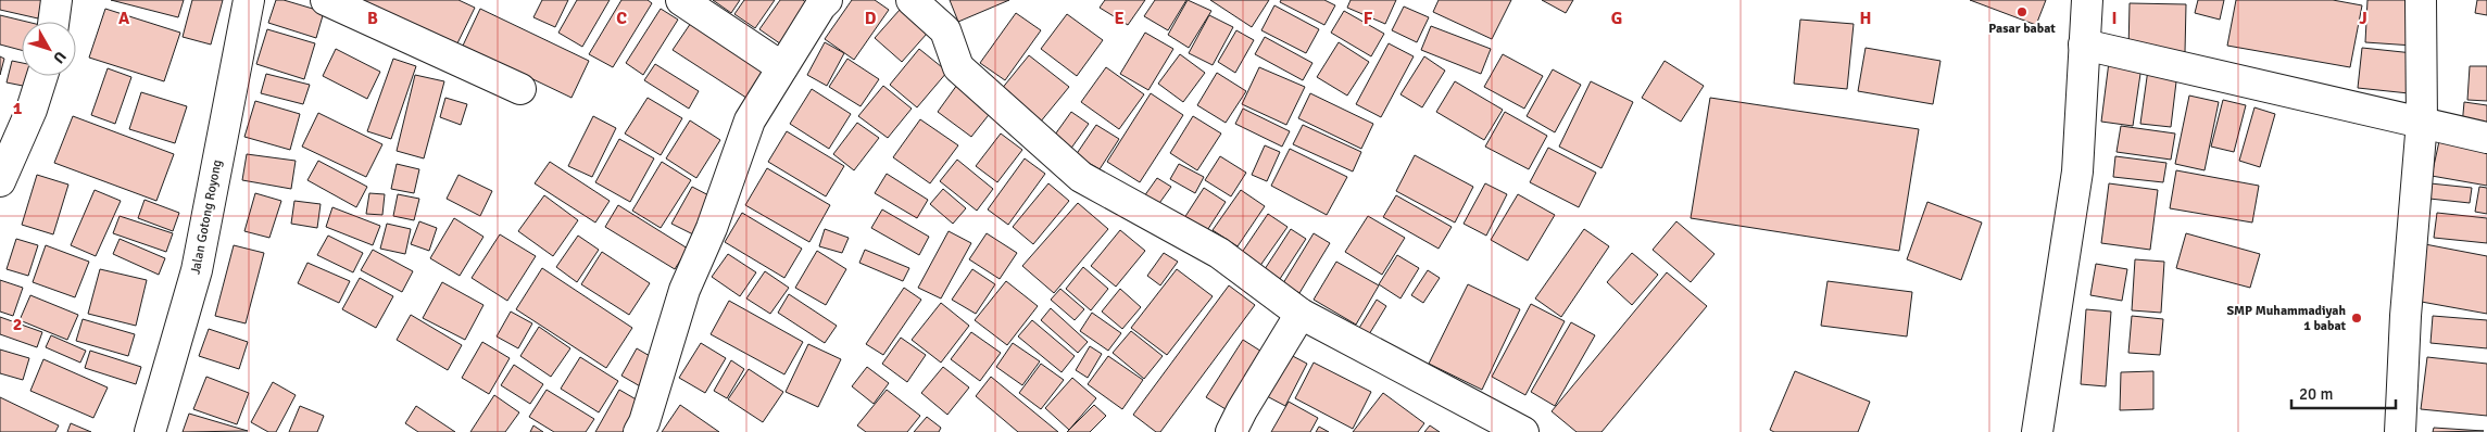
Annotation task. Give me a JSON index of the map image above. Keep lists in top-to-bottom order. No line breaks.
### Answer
{"streets":{"main road":["Jalan Gotong Royong"]},"places":["Pasar babat","SMP Muhammadiyah 1 babat"],"scale_bar":"20 m","north":"bottom right","grid":{"columns":["A","B","C","D","E","F","G","H","I","J"],"rows":["1","2"]}}
